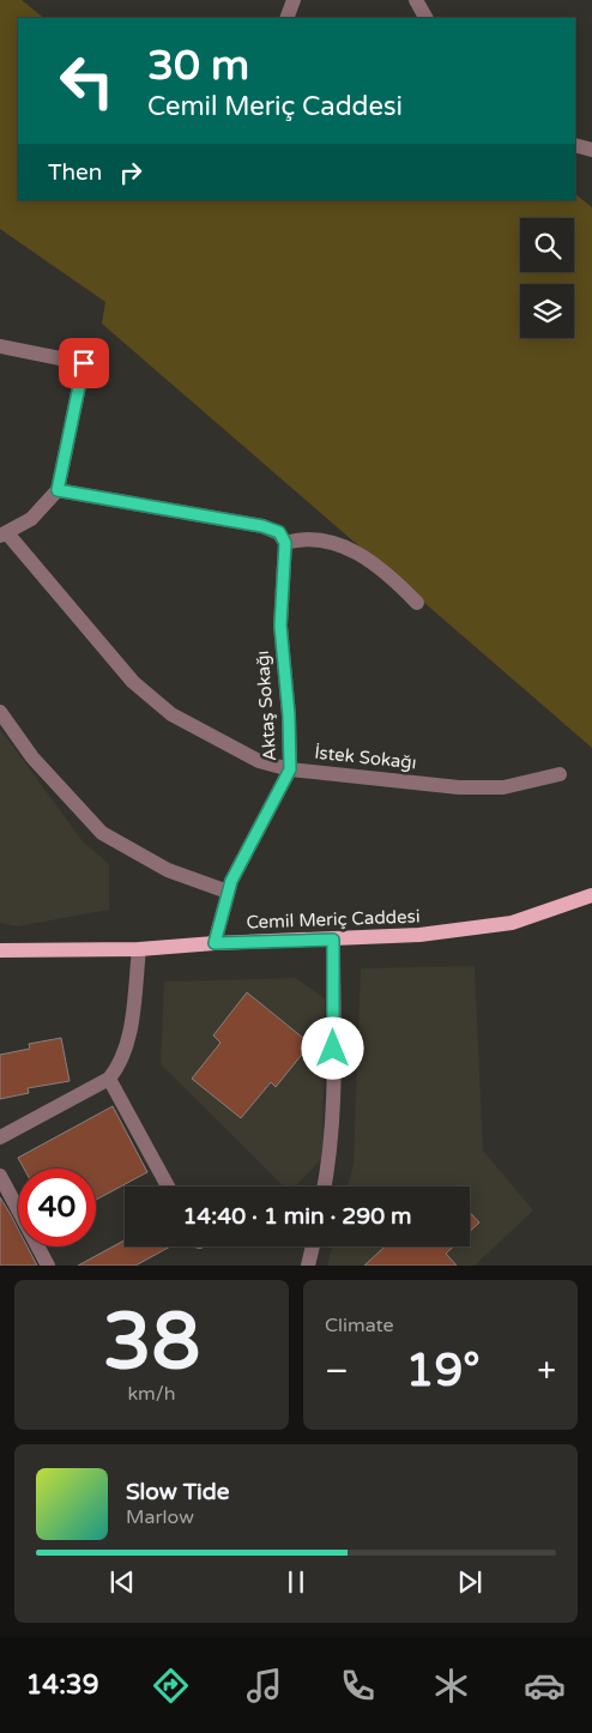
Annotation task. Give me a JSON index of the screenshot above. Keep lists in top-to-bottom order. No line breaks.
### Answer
{"streets":{"main road":["Cemil Meriç Caddesi"],"street":["Aktaş Sokağı","İstek Sokağı"]},"crossings":[["Aktaş Sokağı","İstek Sokağı"],["Aktaş Sokağı","Cemil Meriç Caddesi"]],"page":{"turn":["30 m","Cemil Meriç Caddesi"],"then":"Then","limit":"40","trip":"14:40 · 1 min · 290 m","tile":[["38","km/h"],"Climate"],"heat":["−","19°","+"],"song":["Slow Tide","Marlow"],"tabs":"14:39"}}
